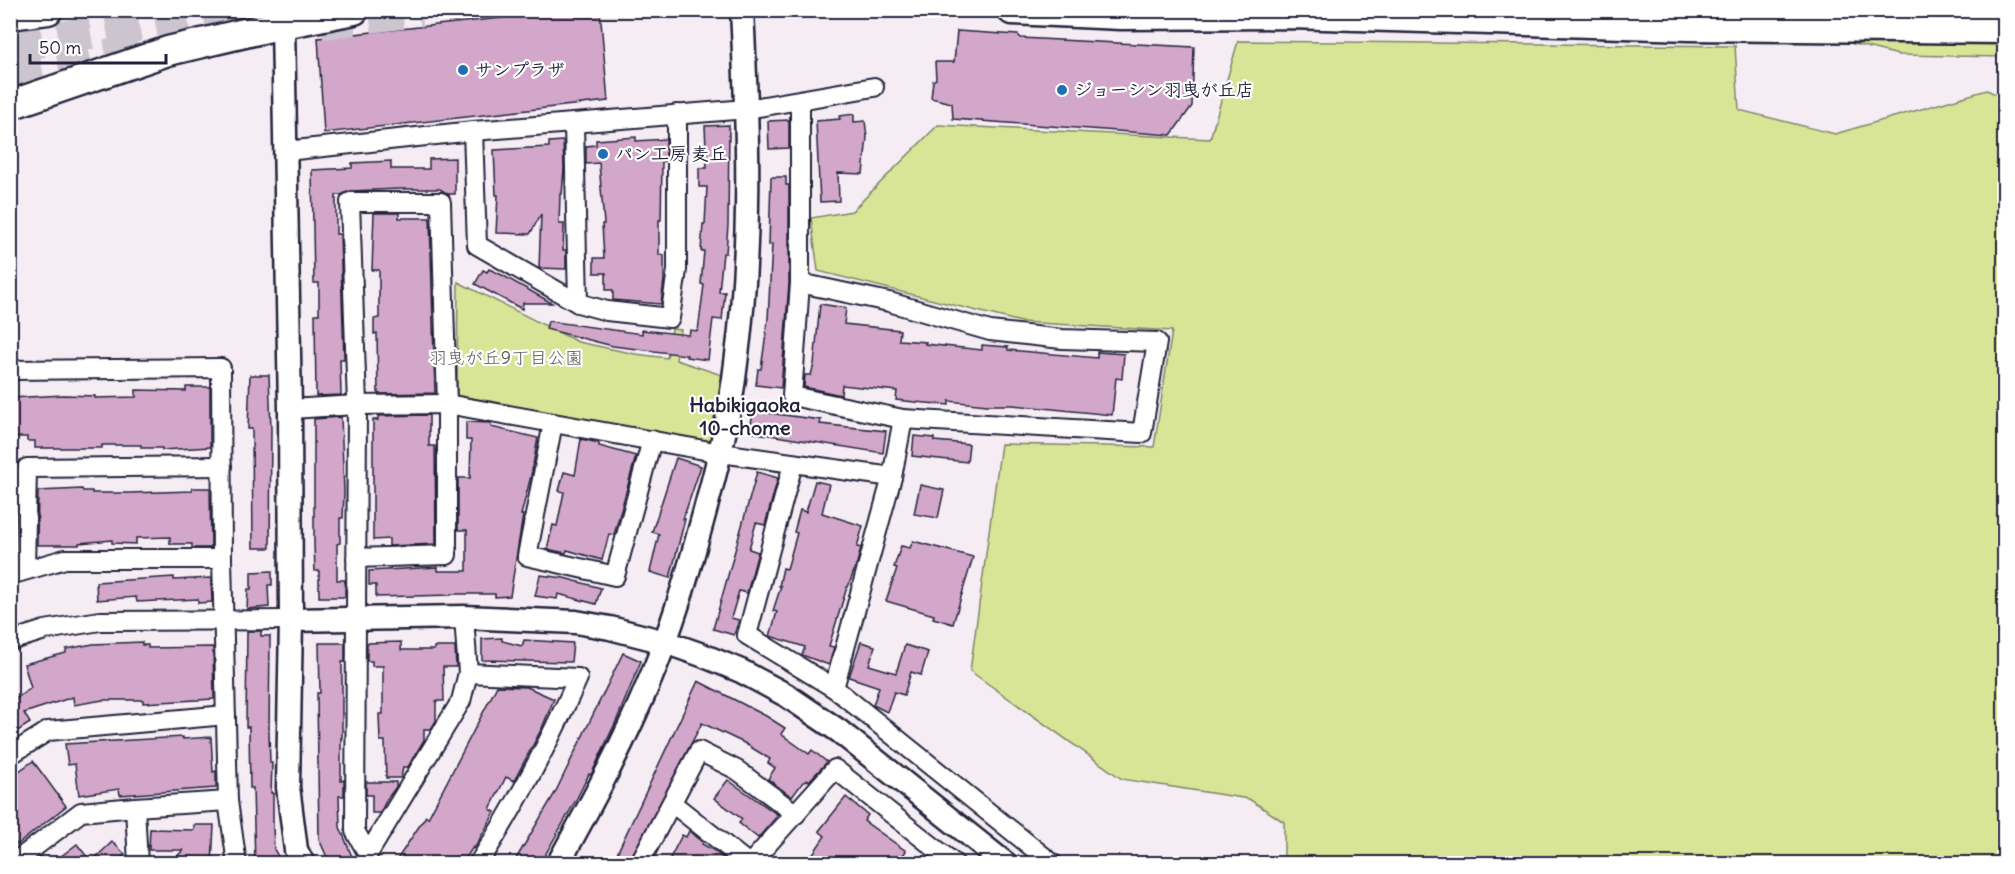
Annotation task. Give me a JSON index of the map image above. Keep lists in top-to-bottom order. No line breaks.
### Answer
{"districts":["Habikigaoka 10-chome"],"parks":["羽曳が丘9丁目公園"],"places":["サンプラザ","ジョーシン羽曳が丘店","パン工房 麦丘"],"scale_bar":"50 m"}
